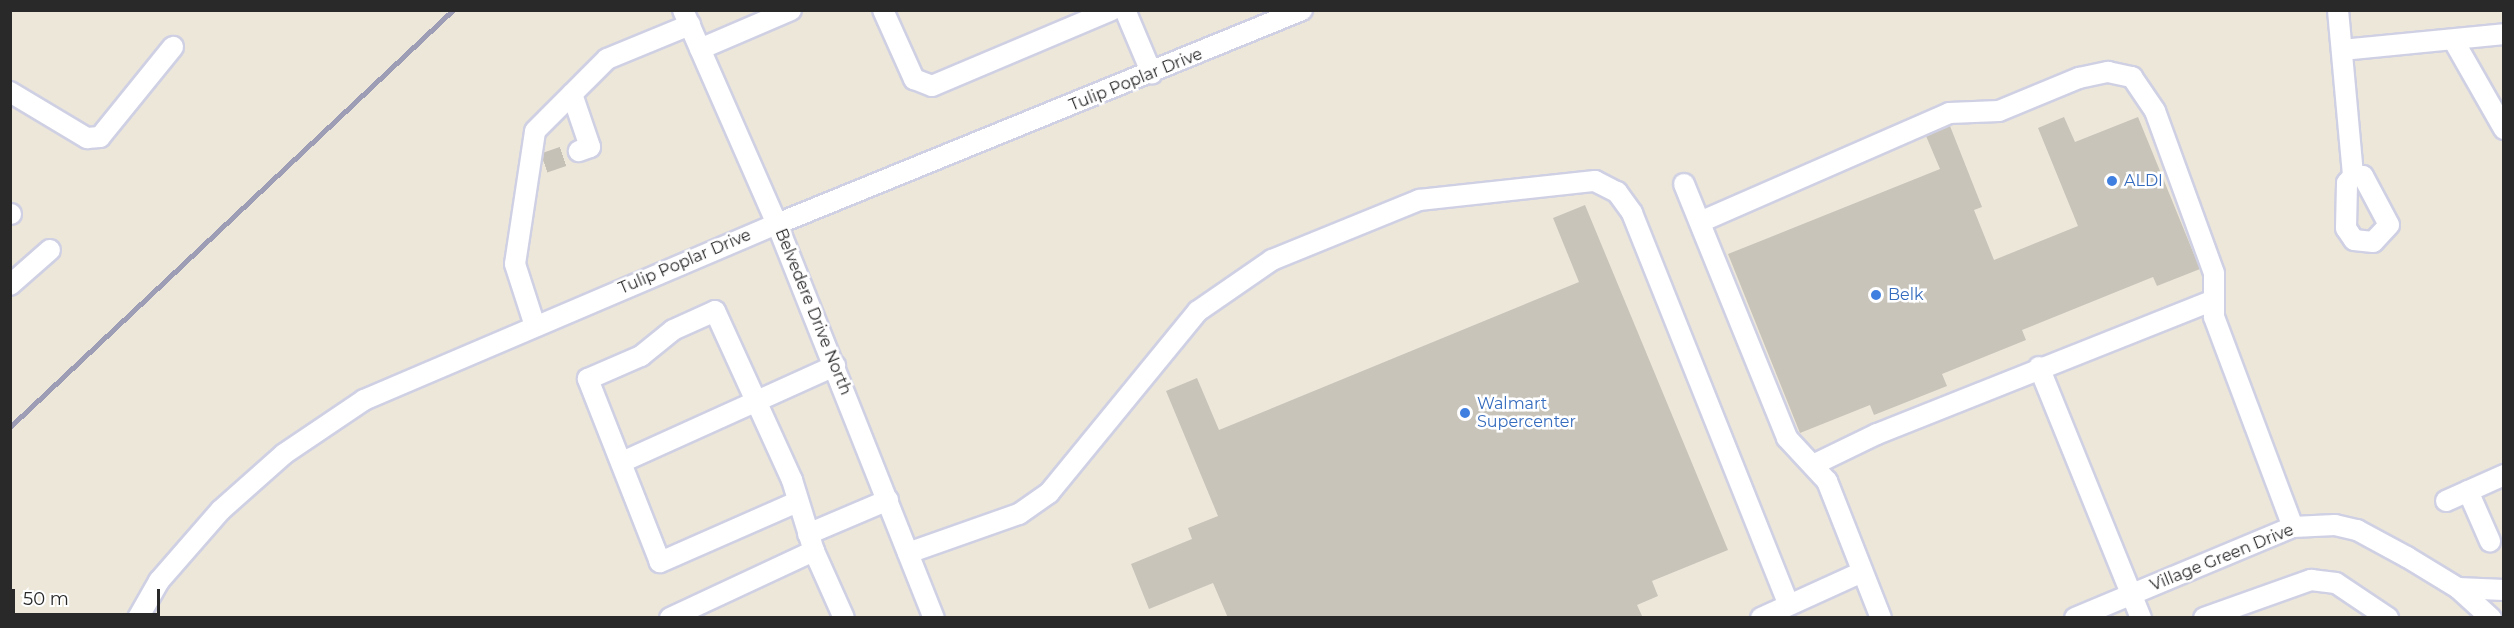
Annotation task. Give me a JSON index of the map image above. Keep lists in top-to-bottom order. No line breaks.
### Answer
{"streets":{"street":["Tulip Poplar Drive","Belvedere Drive North","Village Green Drive"]},"crossings":[["Tulip Poplar Drive","Belvedere Drive North"]],"places":["ALDI","Belk","Walmart Supercenter"],"scale_bar":"50 m"}
